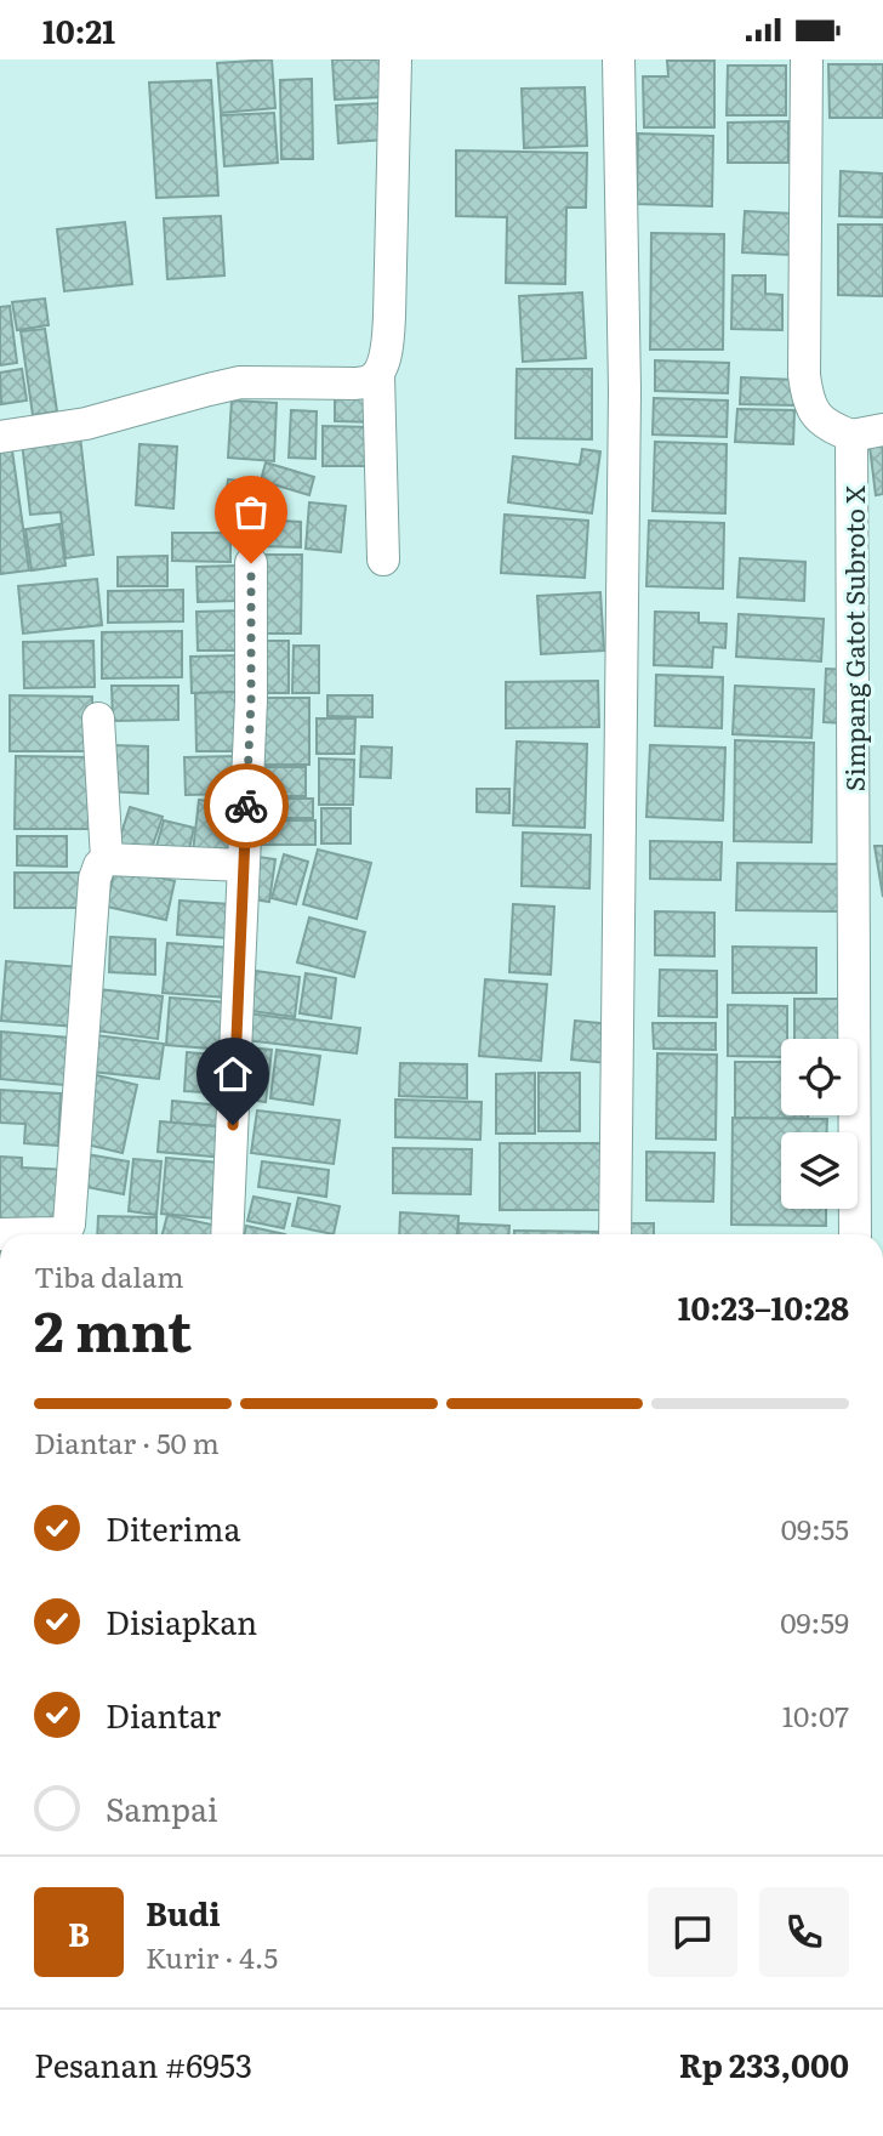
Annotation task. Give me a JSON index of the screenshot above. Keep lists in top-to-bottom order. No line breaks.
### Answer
{"streets":{"street":["Simpang Gatot Subroto X"]},"page":{"status":"10:21","heading":["2 mnt","Tiba dalam","10:23–10:28"],"panel":["Budi","Kurir · 4.5","Pesanan #6953","Rp 233,000"],"bar":"Diantar · 50 m","list":[["Diterima","09:55"],["Disiapkan","09:59"],["Diantar","10:07"],"Sampai"],"round":"B"}}
